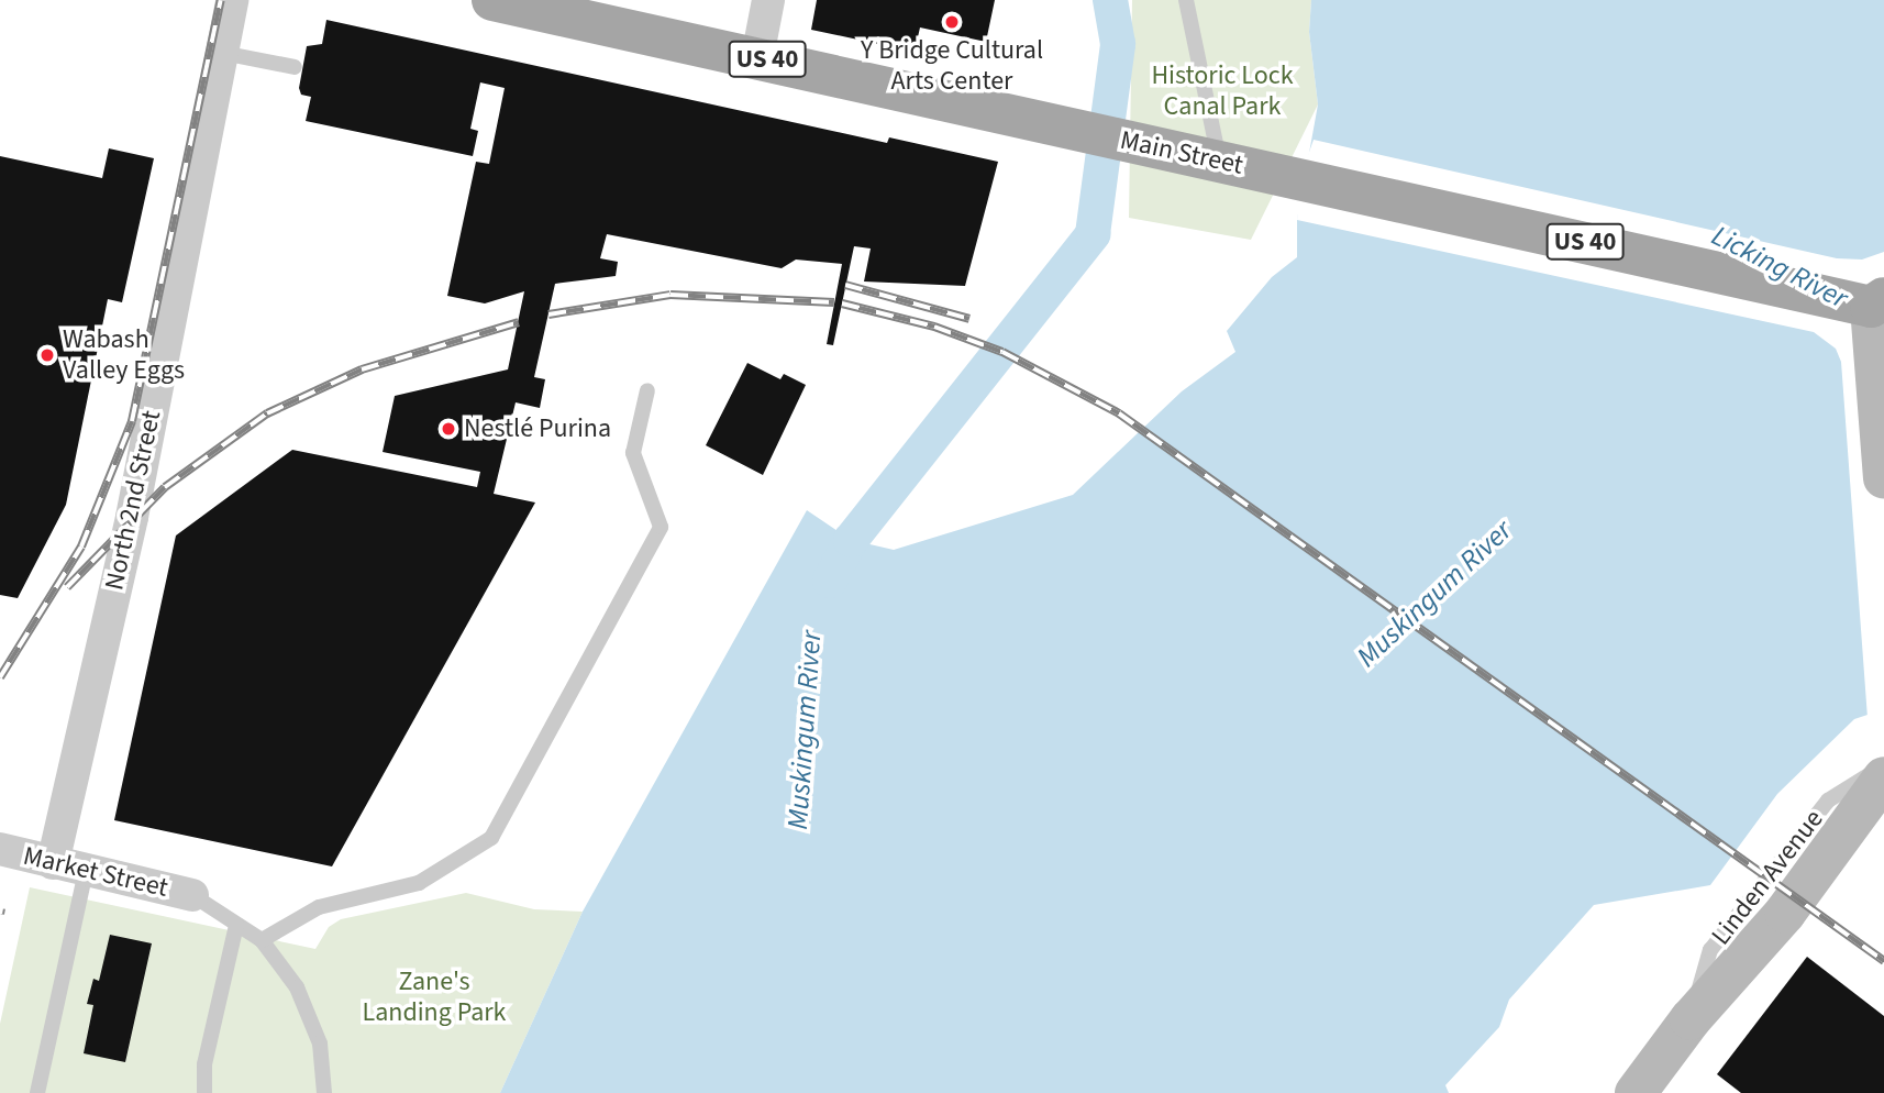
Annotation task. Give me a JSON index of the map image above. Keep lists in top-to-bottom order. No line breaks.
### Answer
{"streets":{"main road":["US 40","Main Street","Linden Avenue"],"street":["North 2nd Street","Market Street"]},"crossings":[["North 2nd Street","Market Street"]],"water":["Licking River","Muskingum River"],"parks":["Historic Lock Canal Park","Zane's Landing Park"],"places":["Y Bridge Cultural Arts Center","Wabash Valley Eggs","Nestlé Purina"]}
